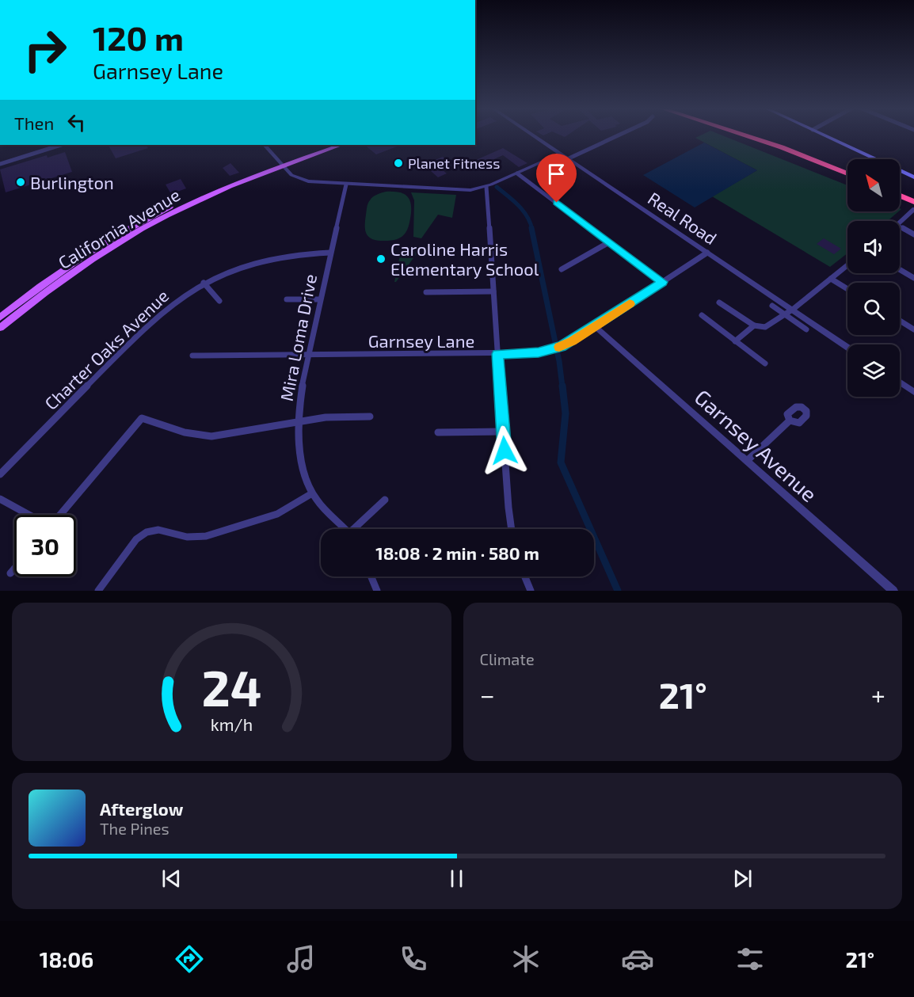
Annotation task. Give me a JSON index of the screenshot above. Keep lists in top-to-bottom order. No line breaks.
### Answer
{"streets":{"main road":["California Avenue"],"street":["Real Road","Mira Loma Drive","Garnsey Lane","Charter Oaks Avenue","Garnsey Avenue"]},"crossings":[["Real Road","Garnsey Lane"],["Mira Loma Drive","Garnsey Lane"],["Mira Loma Drive","Charter Oaks Avenue"],["Garnsey Lane","Garnsey Avenue"]],"places":["Planet Fitness","Burlington","Caroline Harris Elementary School"],"north":"top left","page":{"turn":["120 m","Garnsey Lane"],"then":"Then","limit":"30","trip":"18:08 · 2 min · 580 m","tile":"Climate","heat":["−","21°","+"],"song":["Afterglow","The Pines"],"tabs":["18:06","21°"],"gauge":["24","km/h"]}}
